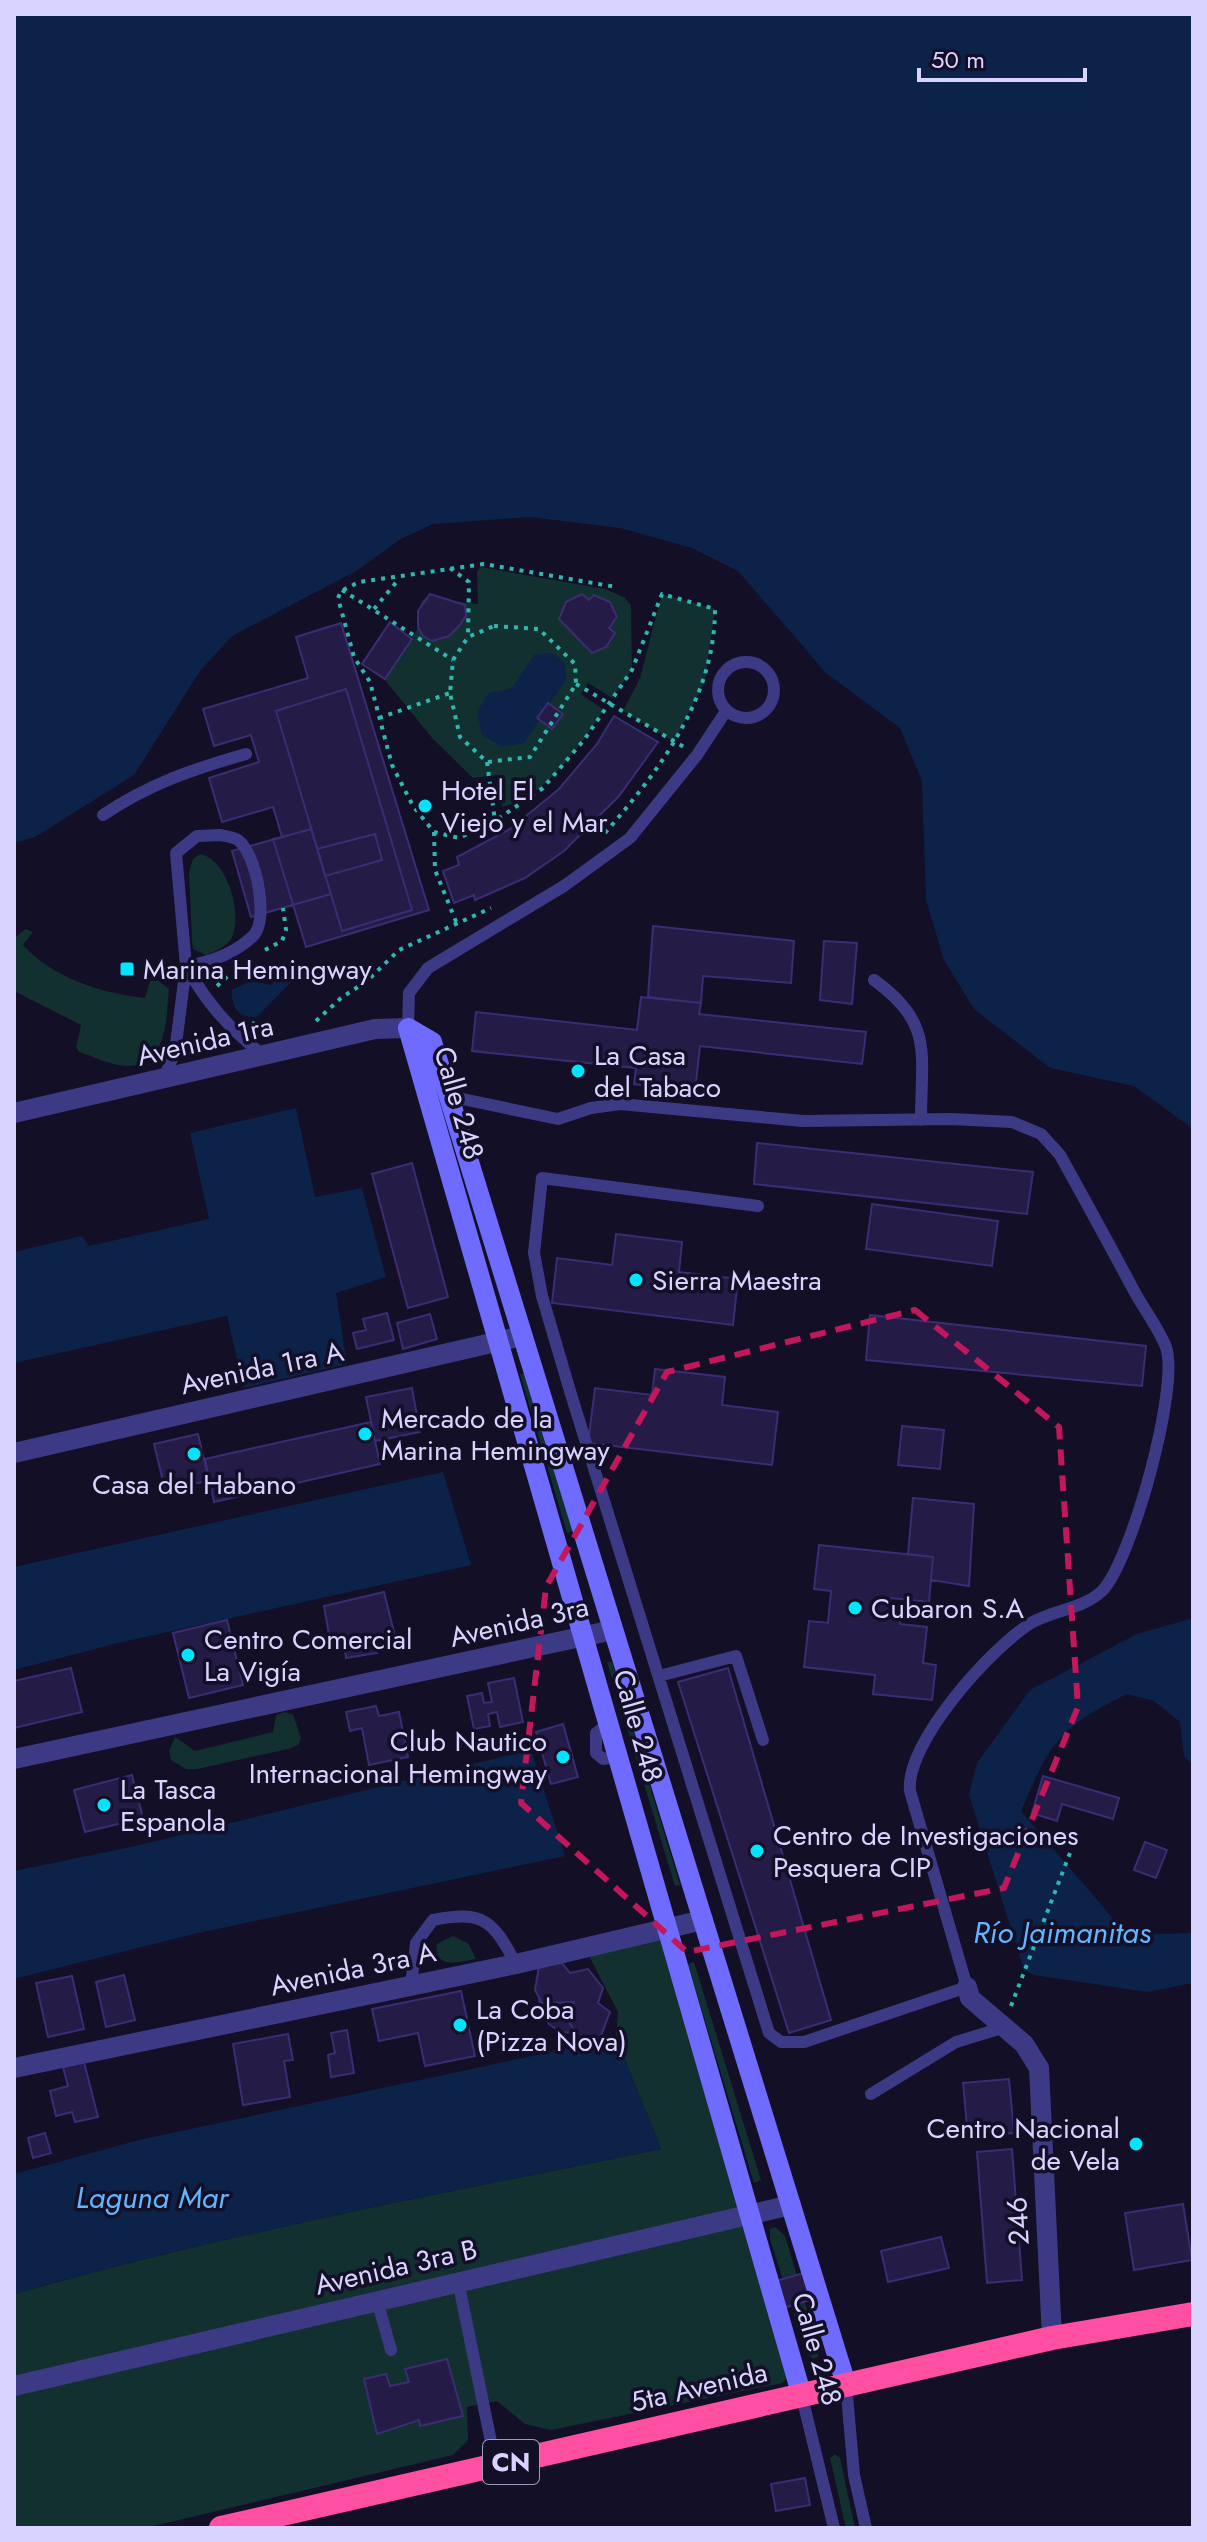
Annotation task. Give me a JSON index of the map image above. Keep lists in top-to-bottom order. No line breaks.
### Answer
{"streets":{"highway":["5ta Avenida","CN"],"street":["Avenida 1ra","Calle 248","Avenida 1ra A","Avenida 3ra","Avenida 3ra A","246","Avenida 3ra B"]},"crossings":[["Avenida 1ra","Calle 248"],["Calle 248","Avenida 1ra A"],["Calle 248","Avenida 3ra"],["Calle 248","Avenida 3ra A"],["Calle 248","Avenida 3ra B"],["Calle 248","5ta Avenida"],["246","5ta Avenida"]],"water":["Río Jaimanitas","Laguna Mar"],"places":{"other":["Hotel El Viejo y el Mar","La Casa del Tabaco","Sierra Maestra","Mercado de la Marina Hemingway","Casa del Habano","Cubaron S.A","Centro Comercial La Vigía","Club Nautico Internacional Hemingway","La Tasca Espanola","Centro de Investigaciones Pesquera CIP","La Coba (Pizza Nova)","Centro Nacional de Vela"],"transit":["Marina Hemingway"]},"scale_bar":"50 m"}
